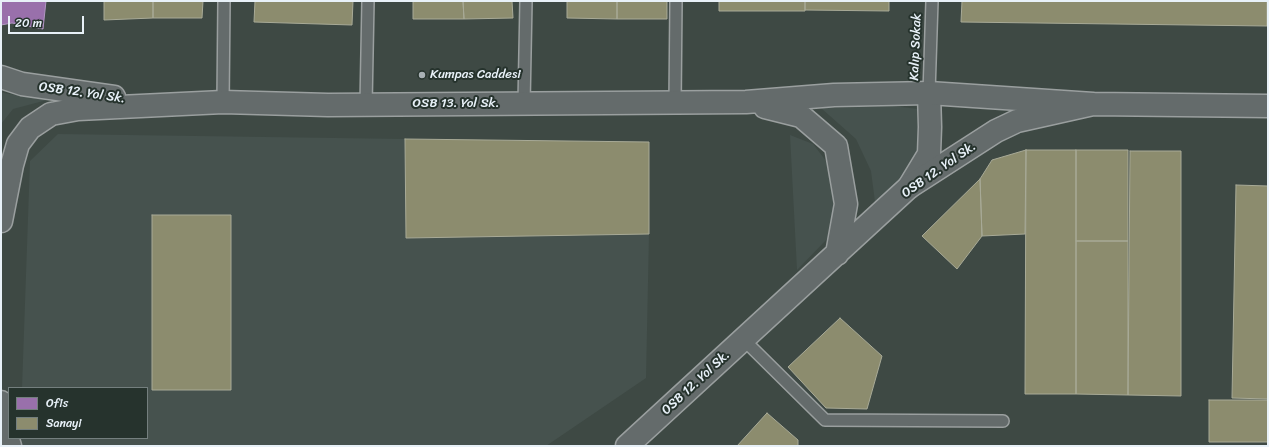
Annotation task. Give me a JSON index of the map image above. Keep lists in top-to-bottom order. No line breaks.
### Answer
{"streets":{"main road":["OSB 12. Yol Sk.","OSB 13. Yol Sk."],"lane":["Kalıp Sokak"]},"crossings":[["OSB 12. Yol Sk.","OSB 13. Yol Sk."]],"places":["Kumpas Caddesi"],"legend":["Ofis","Sanayi"],"scale_bar":"20 m"}
